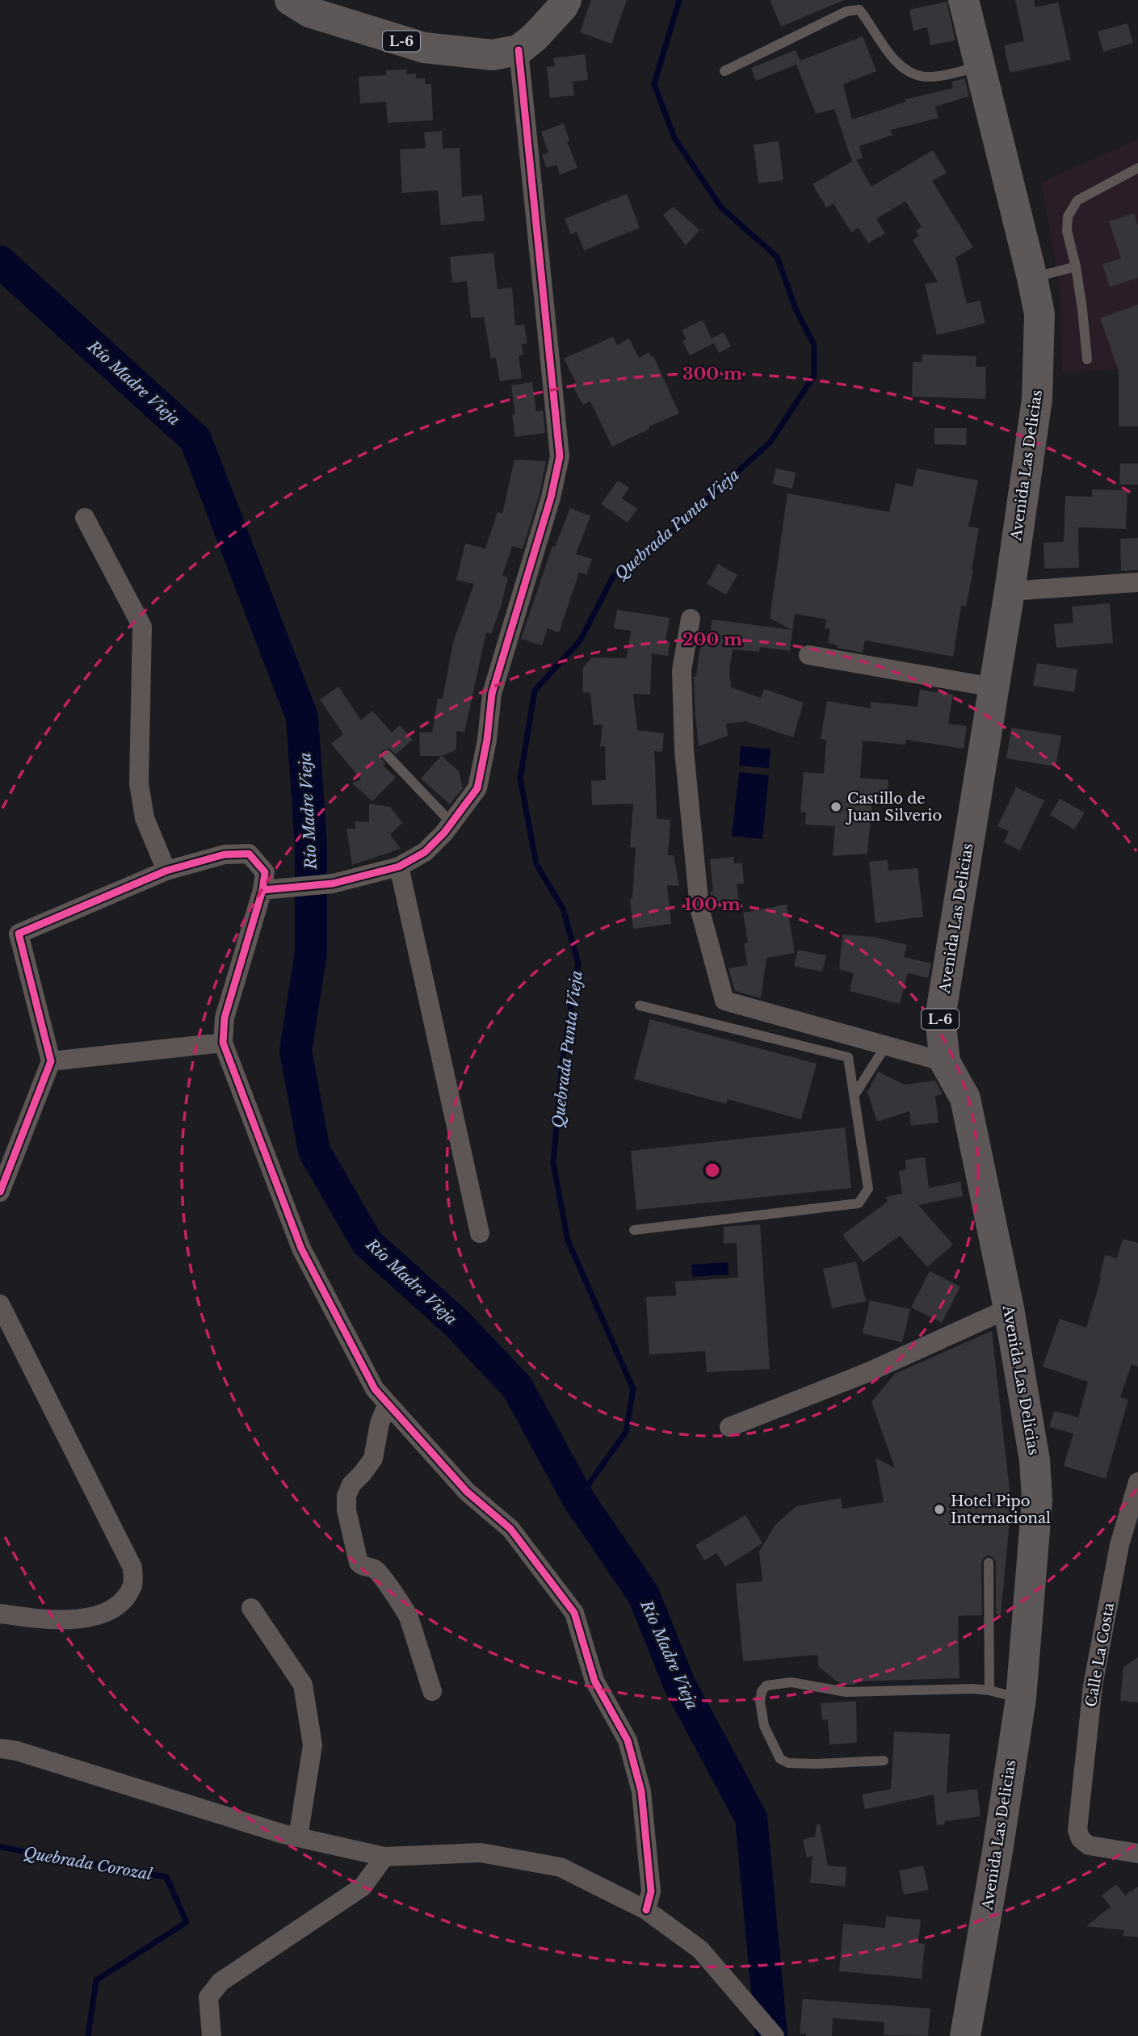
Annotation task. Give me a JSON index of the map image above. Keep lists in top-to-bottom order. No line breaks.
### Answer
{"streets":{"main road":["L-6","Avenida Las Delicias"],"street":["Calle La Costa"]},"water":["Río Madre Vieja","Quebrada Punta Vieja","Quebrada Corozal"],"places":["Castillo de Juan Silverio","Hotel Pipo Internacional"],"rings":["300 m","200 m","100 m"]}
